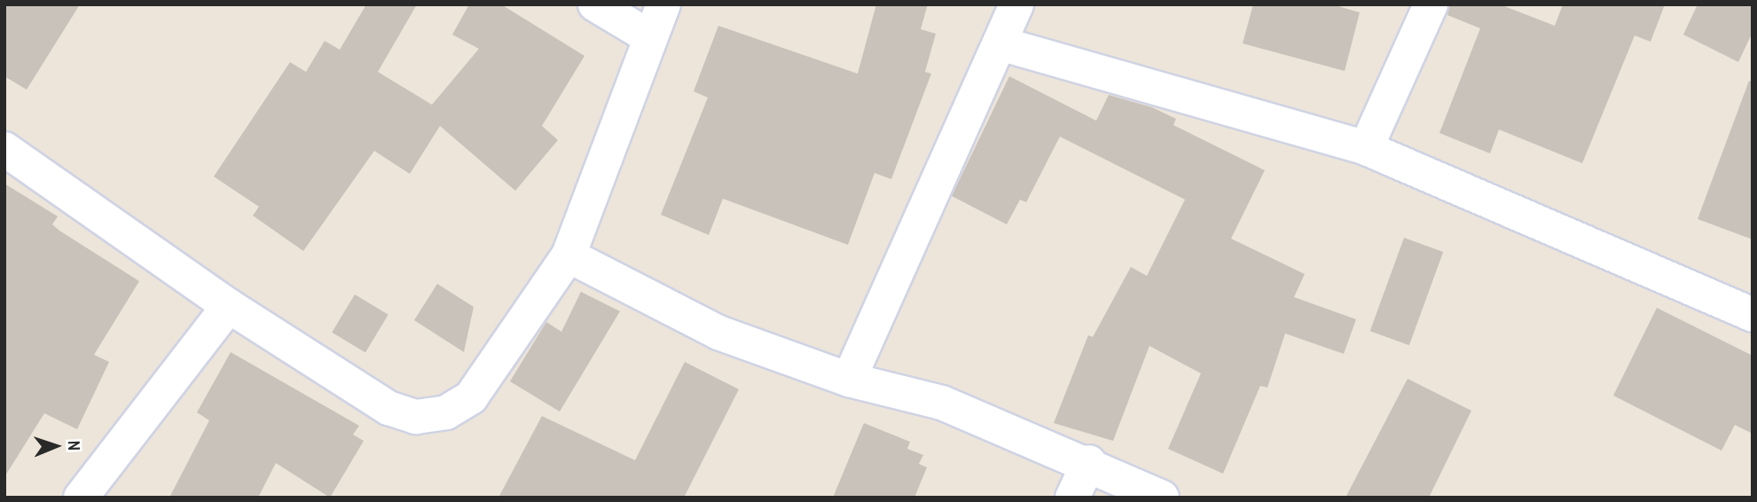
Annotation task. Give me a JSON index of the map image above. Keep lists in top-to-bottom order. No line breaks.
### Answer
{"north":"right"}
